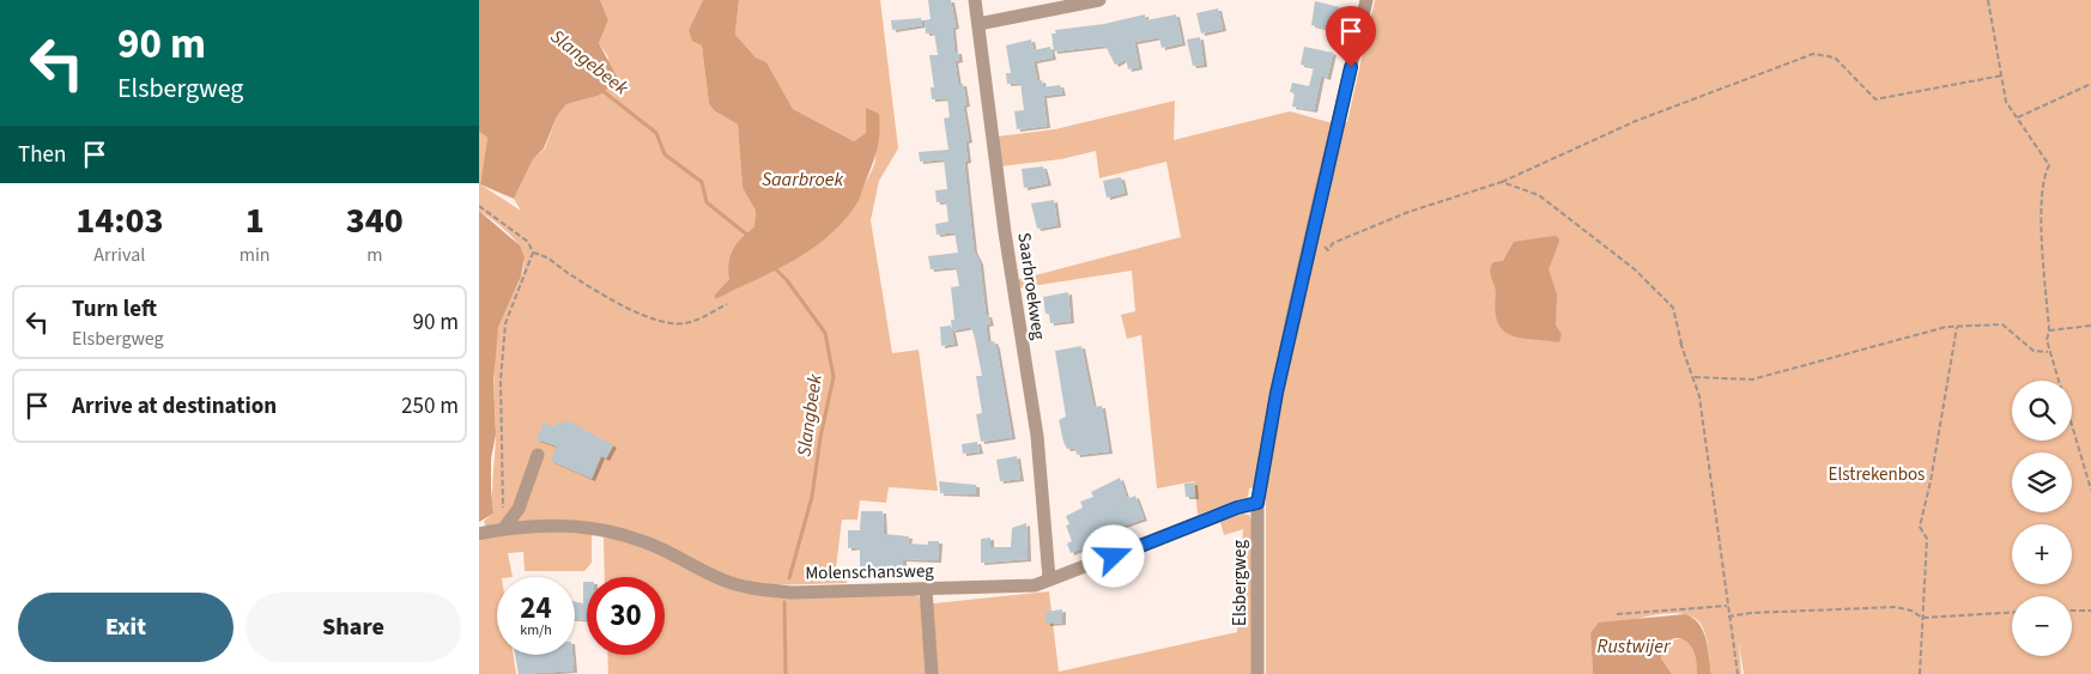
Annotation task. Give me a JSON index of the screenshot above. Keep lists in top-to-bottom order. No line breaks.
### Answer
{"streets":{"street":["Saarbroekweg","Molenschansweg","Elsbergweg"]},"crossings":[["Saarbroekweg","Molenschansweg"],["Molenschansweg","Elsbergweg"]],"water":["Slangebeek","Saarbroek","Slangbeek","Rustwijer"],"parks":["Elstrekenbos"],"page":{"turn":["90 m","Elsbergweg"],"then":"Then","eta":["14:03","Arrival","1","min","340","m"],"list":[{"name":"Turn left","note":"Elsbergweg","value":"90 m"},{"name":"Arrive at destination","value":"250 m"}],"map_buttons":["+","−"],"speed":"24 km/h","limit":"30","buttons":["Exit","Share"]}}
